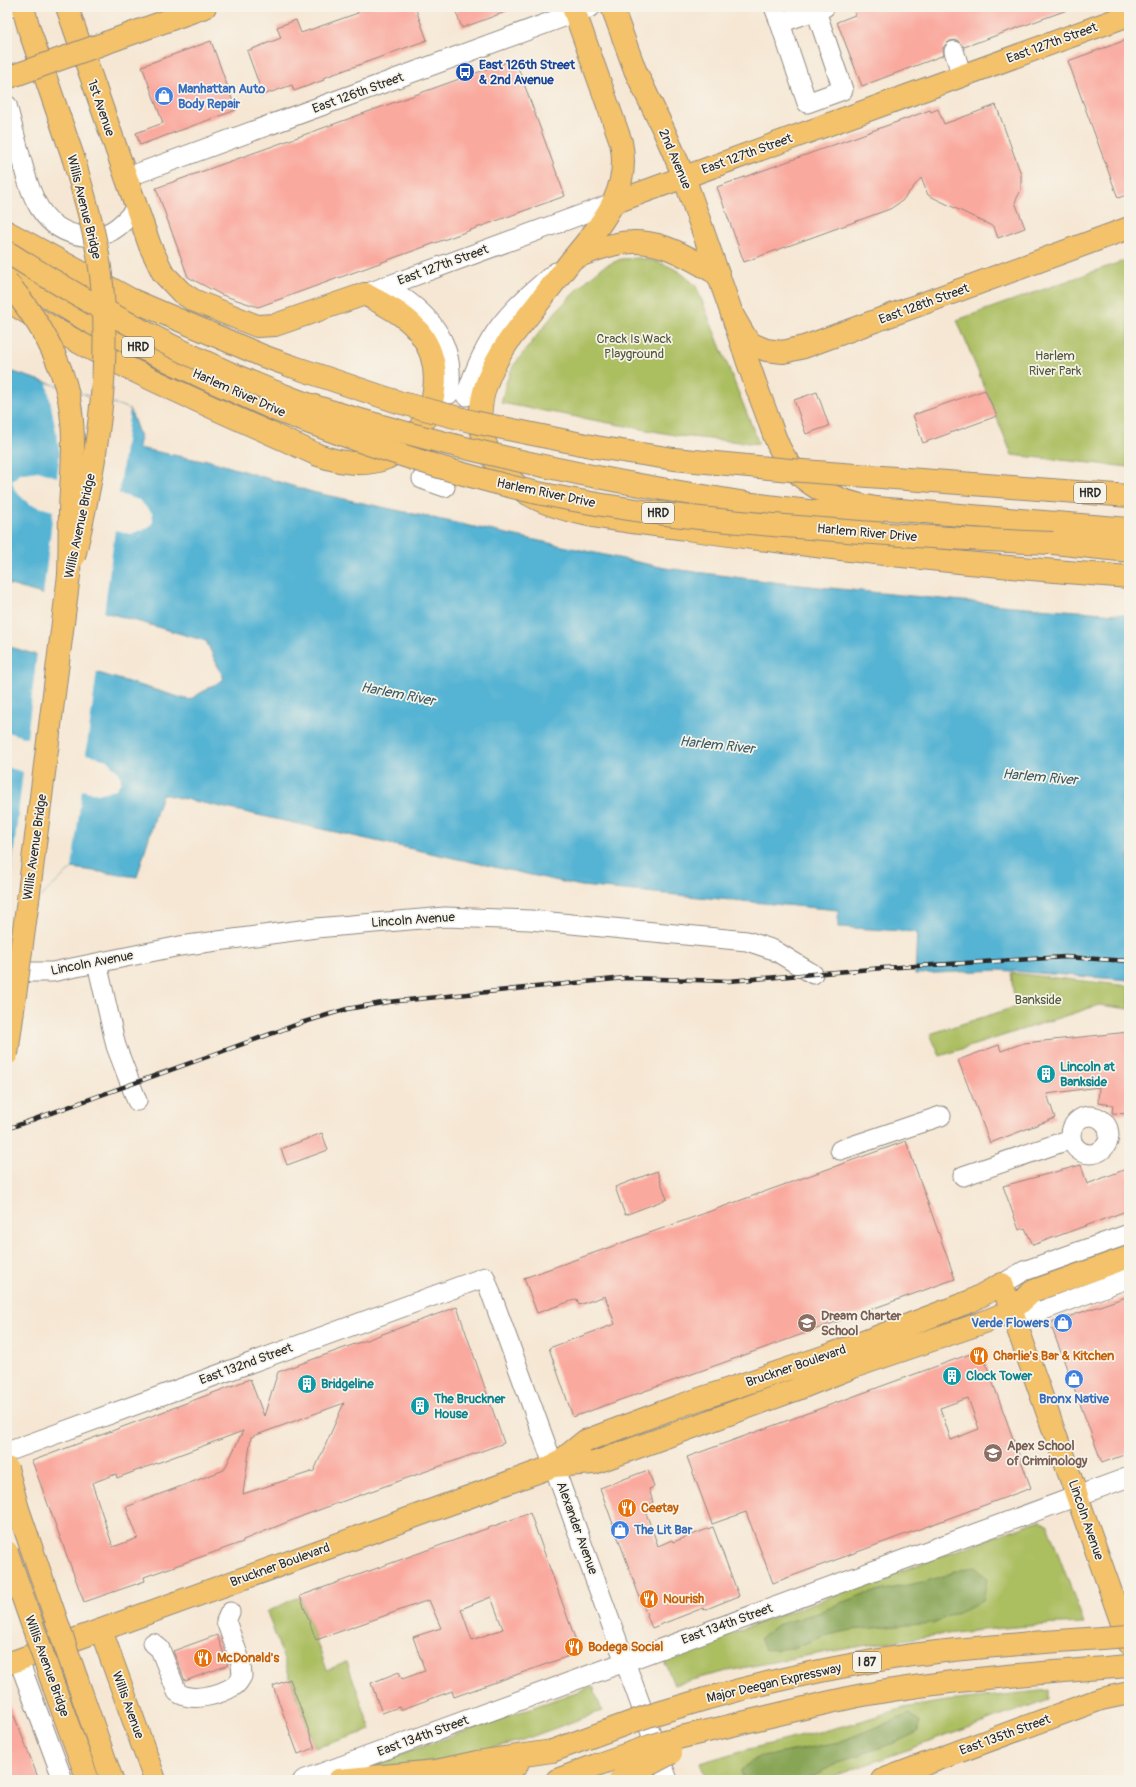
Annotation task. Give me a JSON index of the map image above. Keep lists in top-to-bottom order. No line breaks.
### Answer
{"streets":{"main road":["East 127th Street","1st Avenue","2nd Avenue","Willis Avenue Bridge","East 128th Street","HRD","Harlem River Drive","Lincoln Avenue","Bruckner Boulevard","I 87","Major Deegan Expressway","Willis Avenue","East 135th Street"],"street":["East 126th Street","East 132nd Street","Alexander Avenue","East 134th Street"]},"crossings":[["East 127th Street","1st Avenue"],["East 127th Street","2nd Avenue"],["East 126th Street","1st Avenue"],["2nd Avenue","East 128th Street"],["Lincoln Avenue","Bruckner Boulevard"],["Lincoln Avenue","East 134th Street"],["East 132nd Street","Alexander Avenue"],["Bruckner Boulevard","Alexander Avenue"],["Bruckner Boulevard","Willis Avenue"],["Alexander Avenue","East 134th Street"]],"water":["Harlem River"],"parks":["Crack Is Wack Playground","Harlem River Park","Bankside"],"places":{"bus stop":["East 126th Street & 2nd Avenue"],"shop":["Manhattan Auto Body Repair","Verde Flowers","Bronx Native","The Lit Bar"],"building":["Lincoln at Bankside","Clock Tower","Bridgeline","The Bruckner House"],"school or university":["Dream Charter School","Apex School of Criminology"],"restaurant":["Charlie's Bar & Kitchen","Ceetay","Nourish","Bodega Social","McDonald's"]}}
